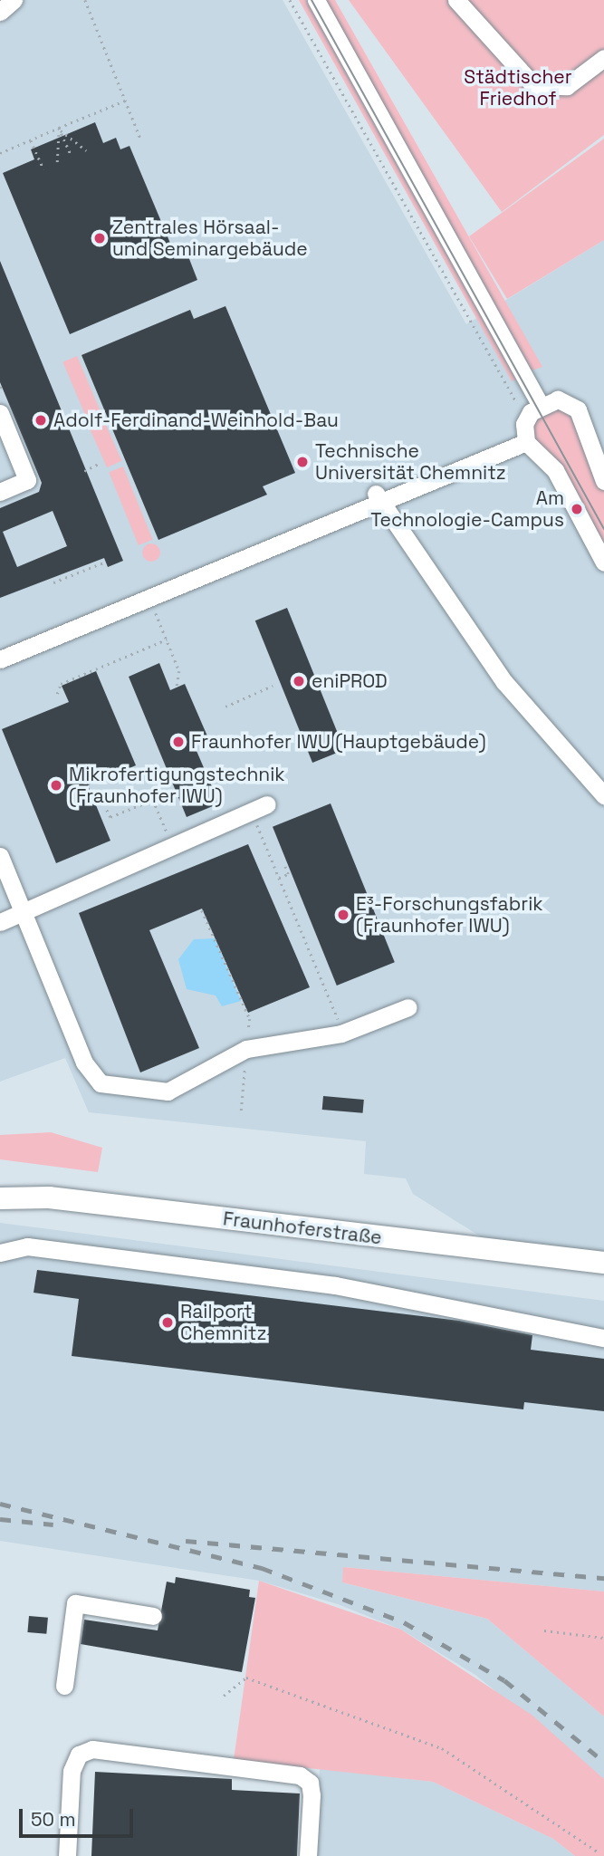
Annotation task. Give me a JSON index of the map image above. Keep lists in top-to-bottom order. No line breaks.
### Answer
{"streets":{"main road":["Fraunhoferstraße"]},"parks":["Städtischer Friedhof"],"places":["Zentrales Hörsaal- und Seminargebäude","Adolf-Ferdinand-Weinhold-Bau","Technische Universität Chemnitz","Am Technologie-Campus","eniPROD","Fraunhofer IWU (Hauptgebäude)","Mikrofertigungstechnik (Fraunhofer IWU)","E³-Forschungsfabrik (Fraunhofer IWU)","Railport Chemnitz"],"scale_bar":"50 m"}
